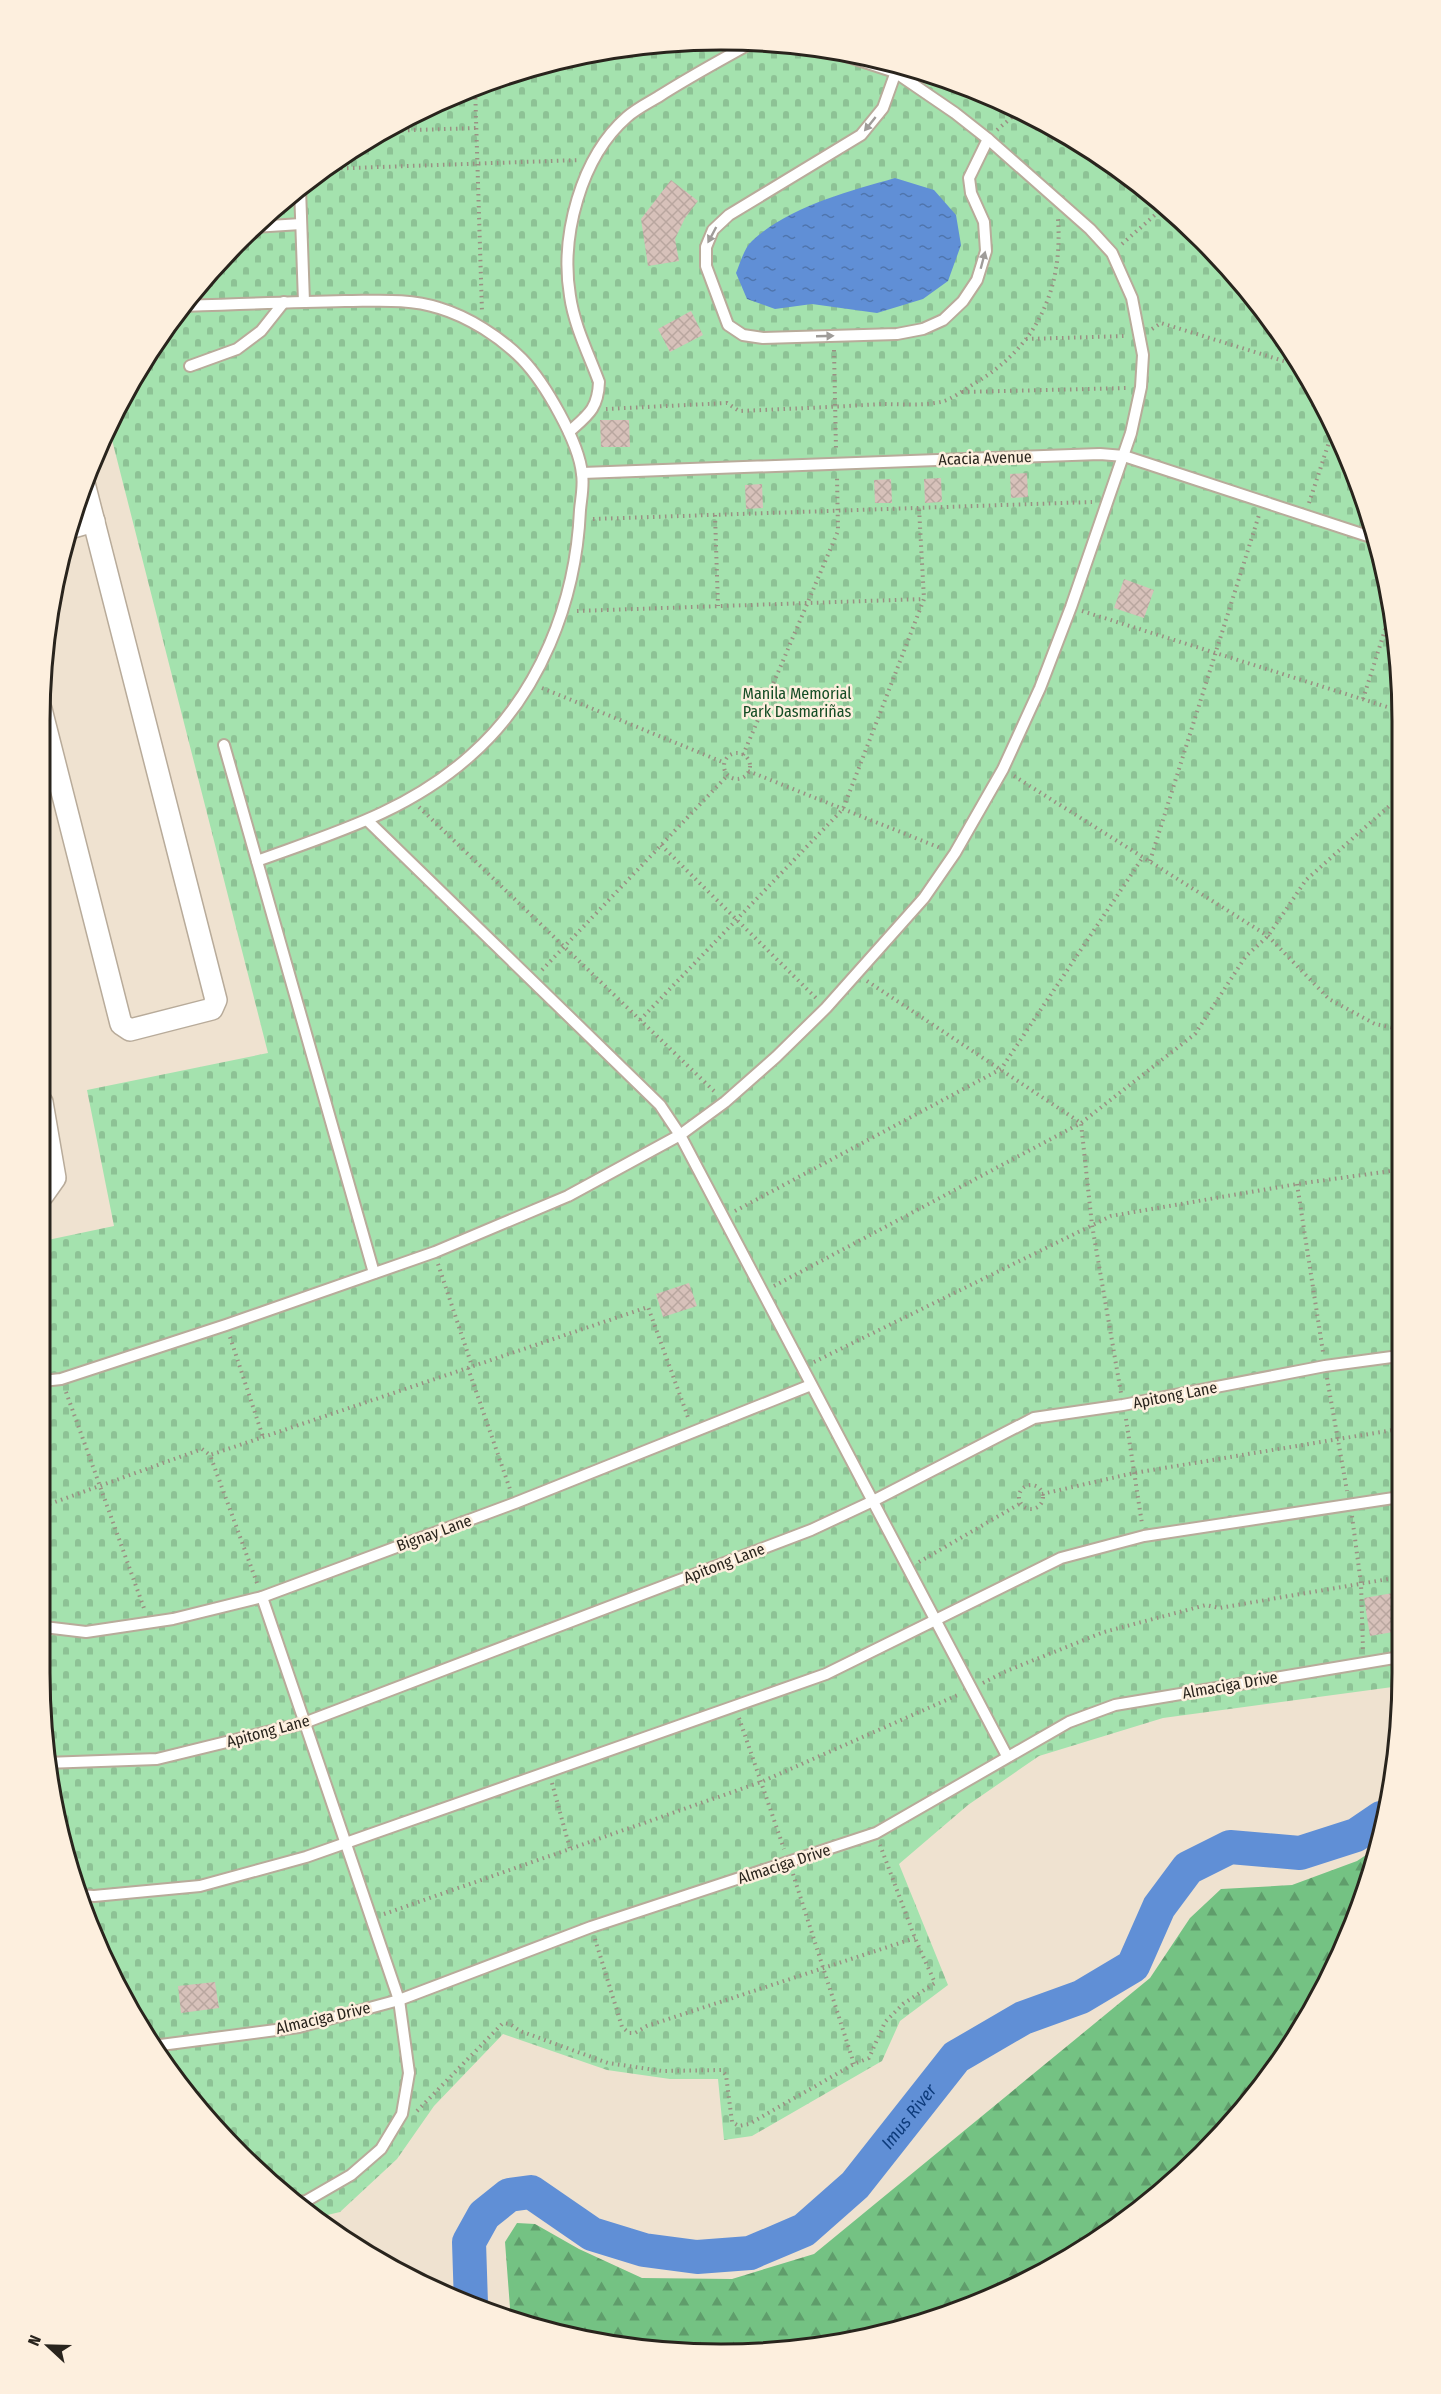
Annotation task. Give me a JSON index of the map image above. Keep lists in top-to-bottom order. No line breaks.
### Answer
{"streets":{"lane":["Acacia Avenue","Apitong Lane","Bignay Lane","Almaciga Drive"]},"water":["Imus River"],"parks":["Manila Memorial Park Dasmariñas"],"north":"left"}
